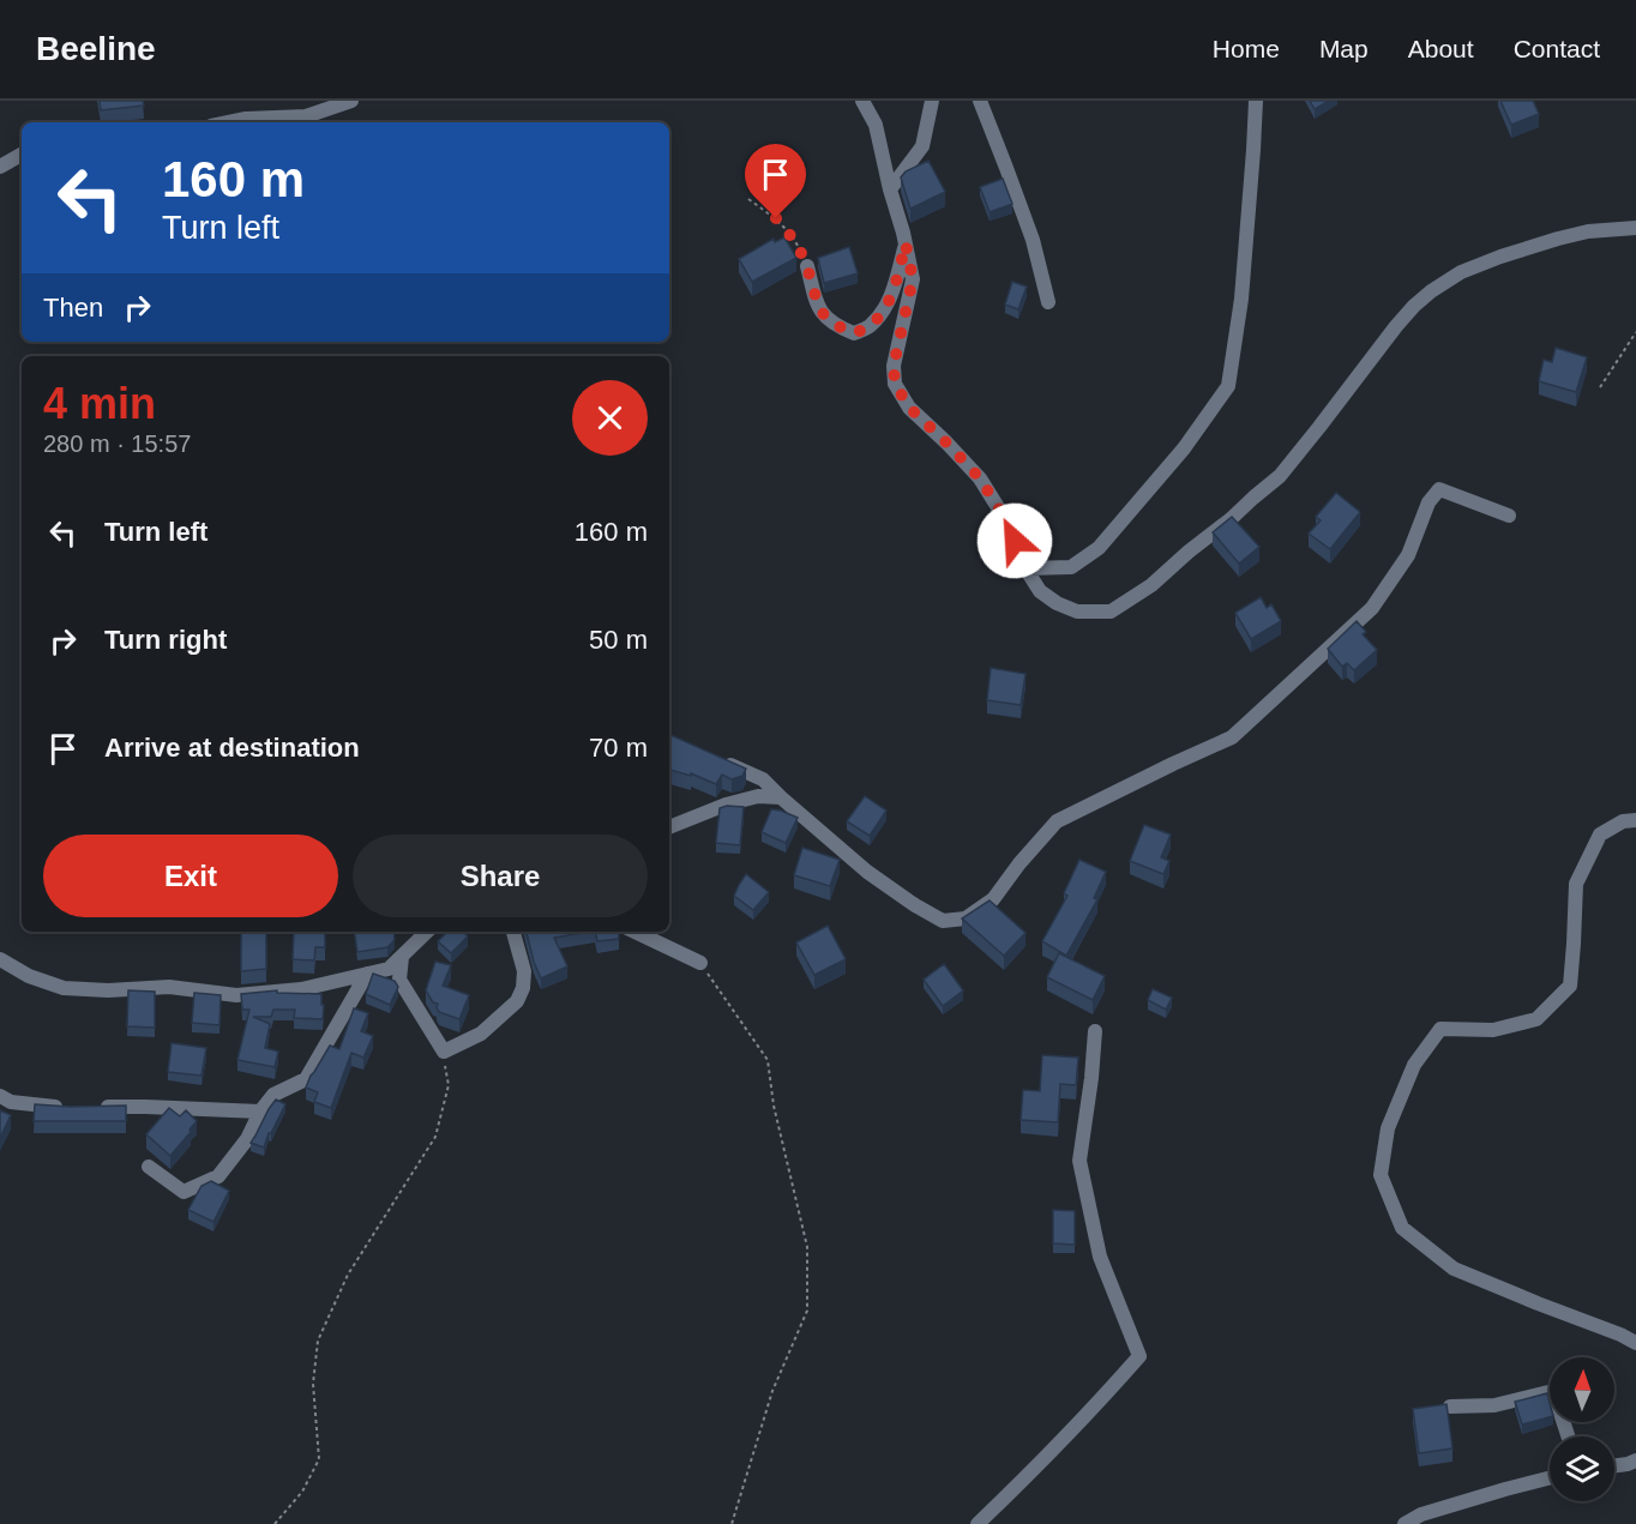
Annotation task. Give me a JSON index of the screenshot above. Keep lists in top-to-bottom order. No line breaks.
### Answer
{"north":"top","page":{"header":"Beeline","nav":["Home","Map","About","Contact"],"turn":["160 m","Turn left"],"then":"Then","heading":["4 min","280 m · 15:57"],"list":[{"name":"Turn left","value":"160 m"},{"name":"Turn right","value":"50 m"},{"name":"Arrive at destination","value":"70 m"}],"buttons":["Exit","Share"]}}
